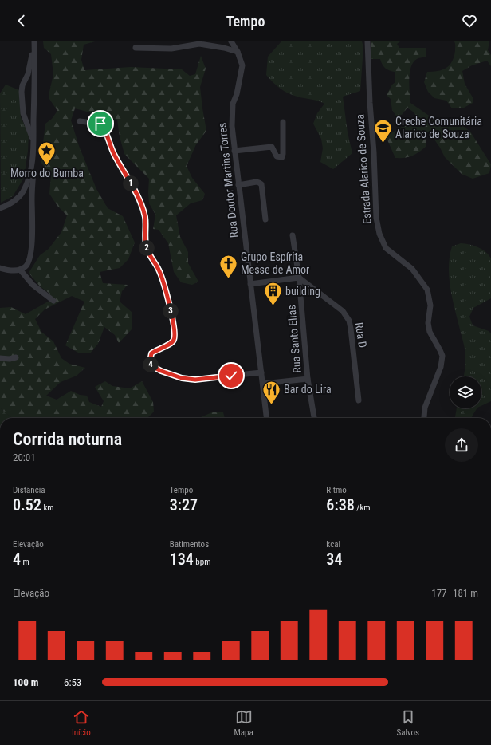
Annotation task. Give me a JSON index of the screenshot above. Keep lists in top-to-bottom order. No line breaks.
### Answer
{"streets":{"street":["Estrada Alarico de Souza","Rua Doutor Martins Torres","Rua D","Rua Santo Elias"]},"crossings":[["Rua D","Rua Santo Elias"]],"places":{"school or university":["Creche Comunitária Alarico de Souza"],"place":["Morro do Bumba"],"church":["Grupo Espírita Messe de Amor"],"building":["building"],"restaurant":["Bar do Lira"]},"page":{"header":"Tempo","pins":["1","2","3","4"],"heading":["Corrida noturna","20:01"],"stats":[["Distância","0.52 km"],["Tempo","3:27"],["Ritmo","6:38 /km"],["Elevação","4 m"],["Batimentos","134 bpm"],["kcal","34"]],"chart":["Elevação","177–181 m"],"list":[{"name":"100 m","note":"6:53"}],"tabs":["Início","Mapa","Salvos"]}}
